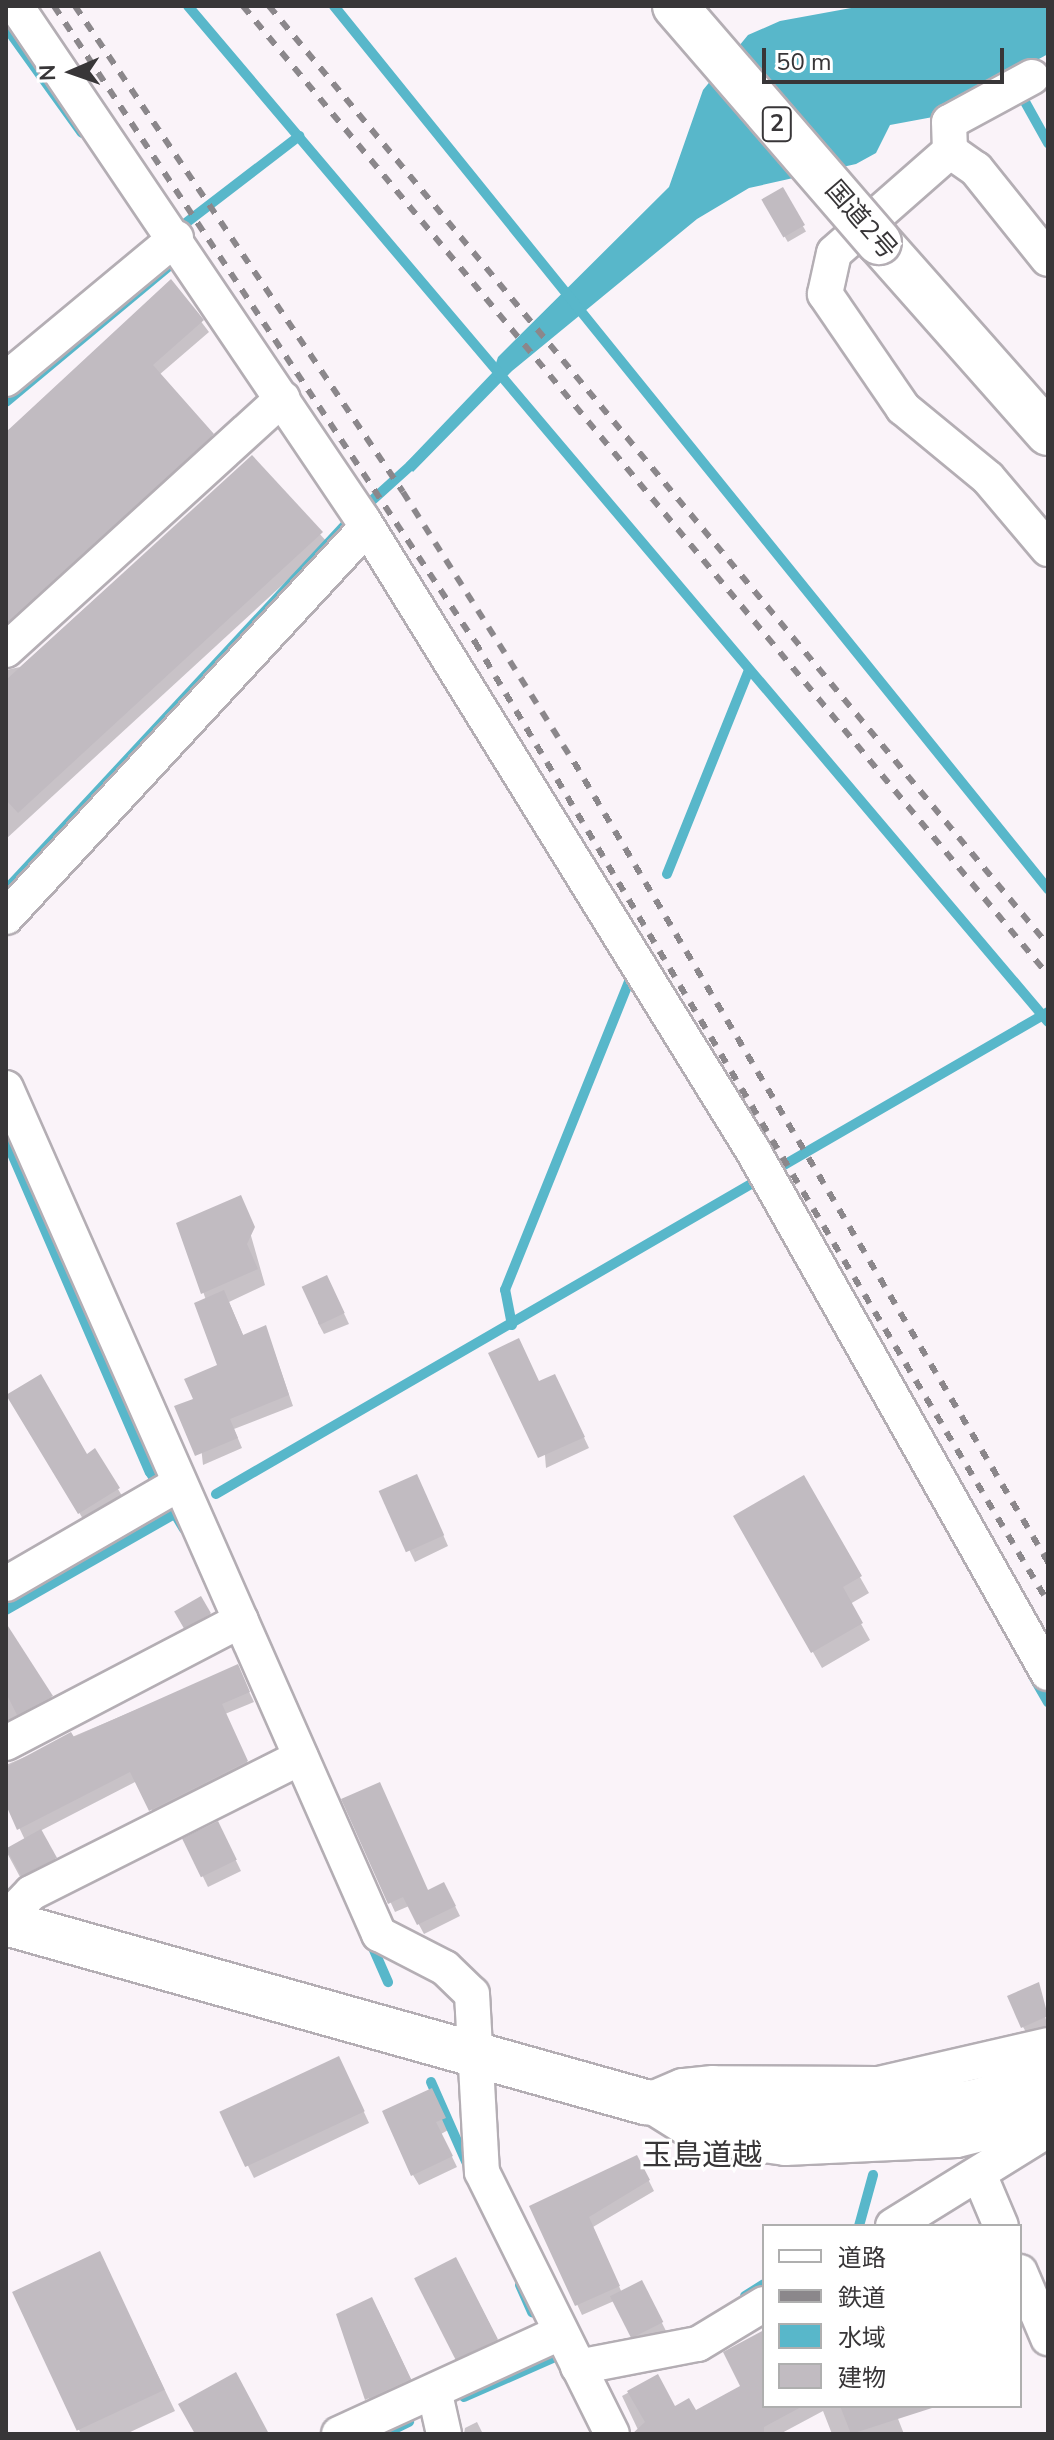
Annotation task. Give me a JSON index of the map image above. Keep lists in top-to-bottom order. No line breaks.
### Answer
{"streets":{"main road":["2","国道2号"]},"crossings":[["2","国道2号"]],"districts":["玉島道越"],"legend":["道路","鉄道","水域","建物"],"scale_bar":"50 m","north":"left"}
